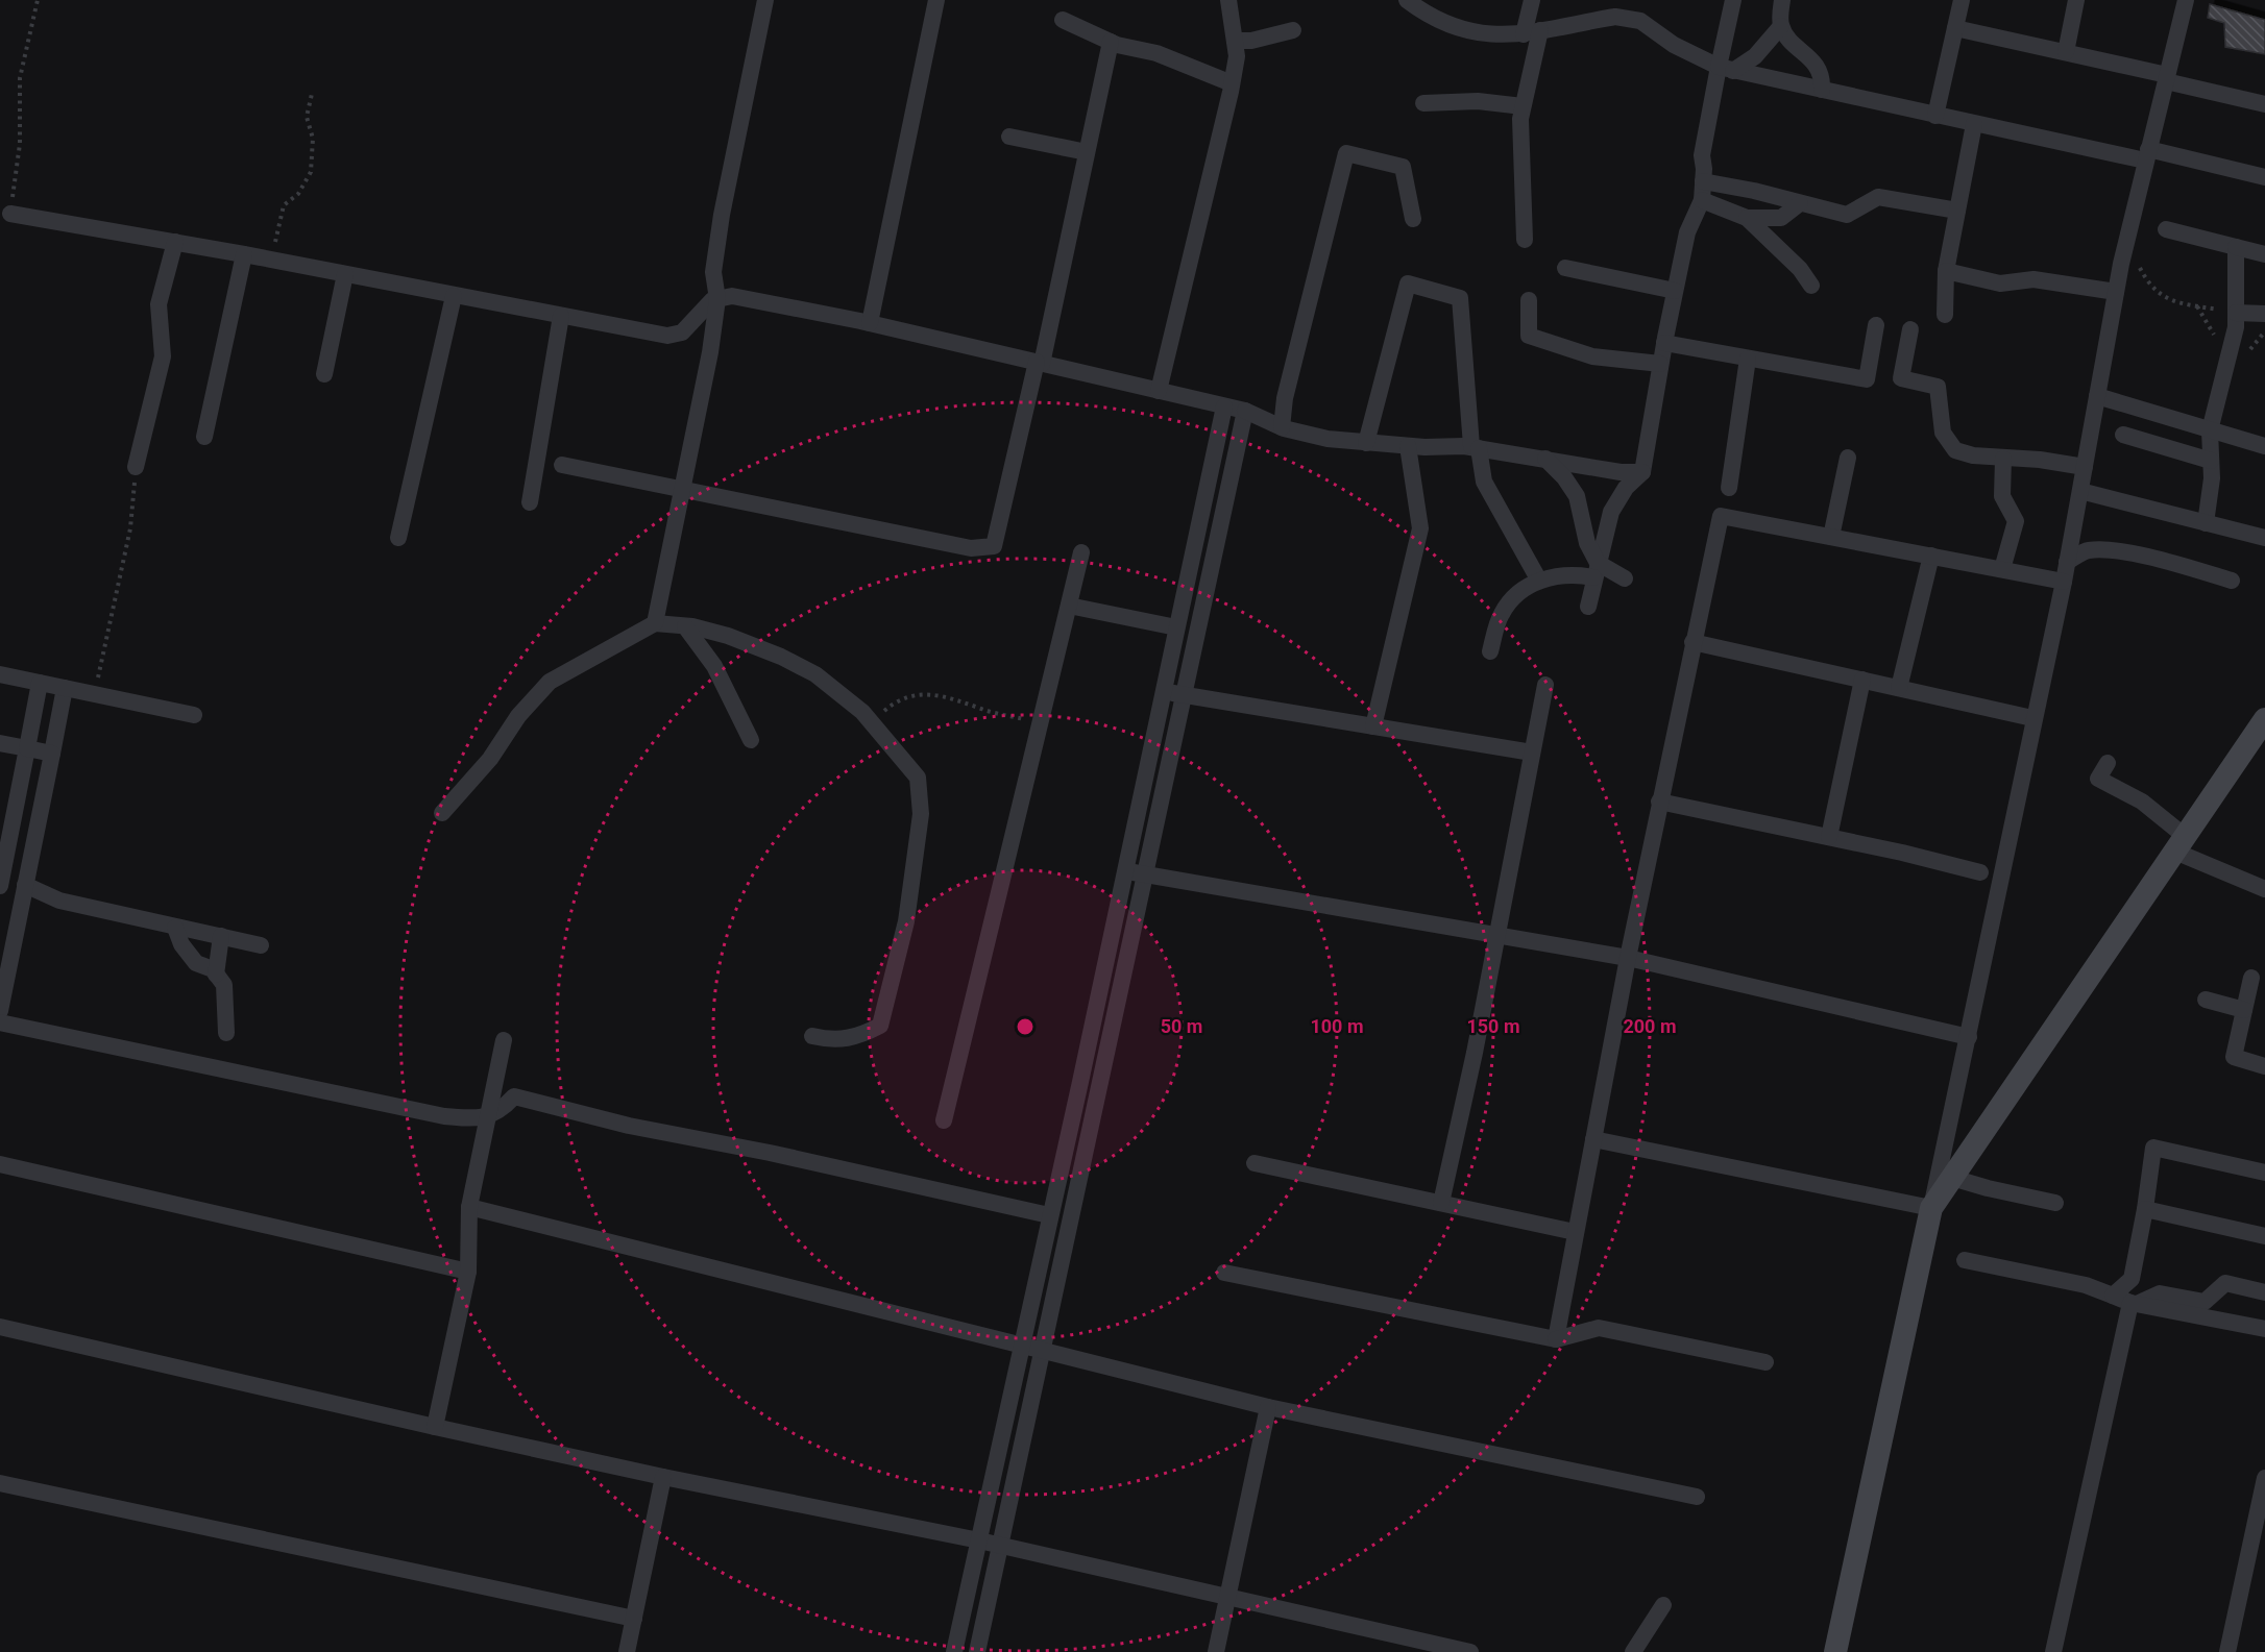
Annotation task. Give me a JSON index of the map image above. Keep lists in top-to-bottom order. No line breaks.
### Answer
{"rings":["50 m","100 m","150 m","200 m"]}
